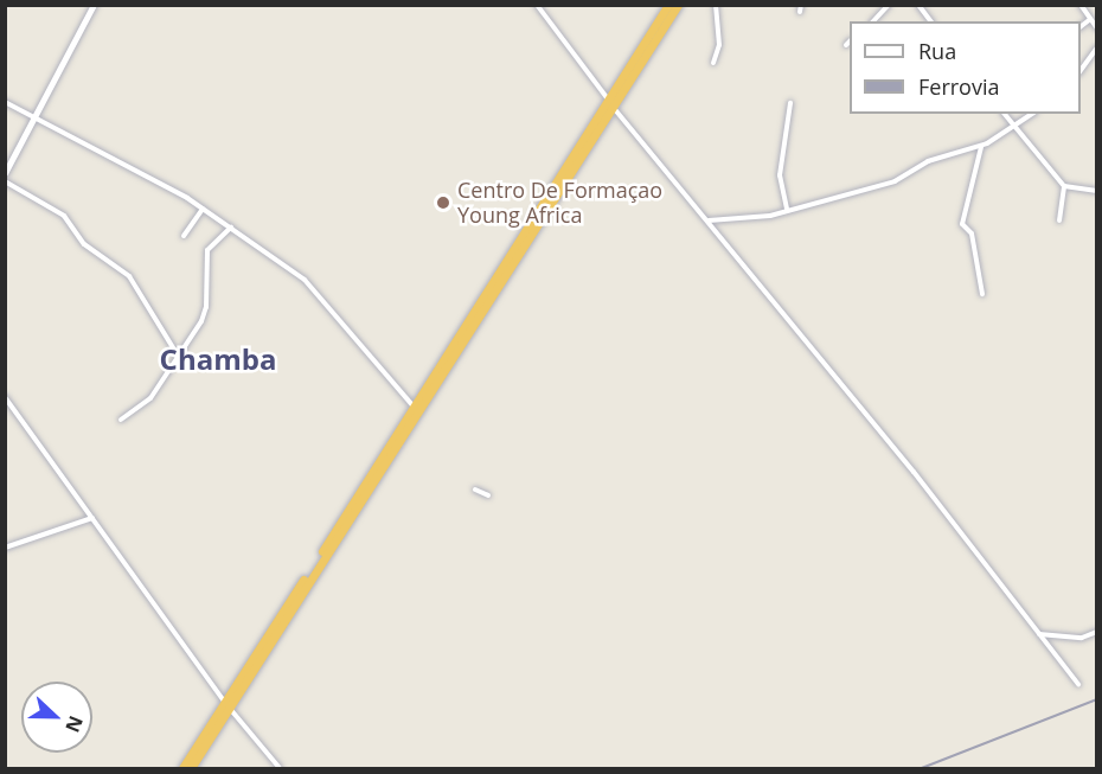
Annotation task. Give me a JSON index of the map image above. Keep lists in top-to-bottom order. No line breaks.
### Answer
{"districts":["Chamba"],"places":["Centro De Formaçao Young Africa"],"legend":["Rua","Ferrovia"],"north":"right"}
